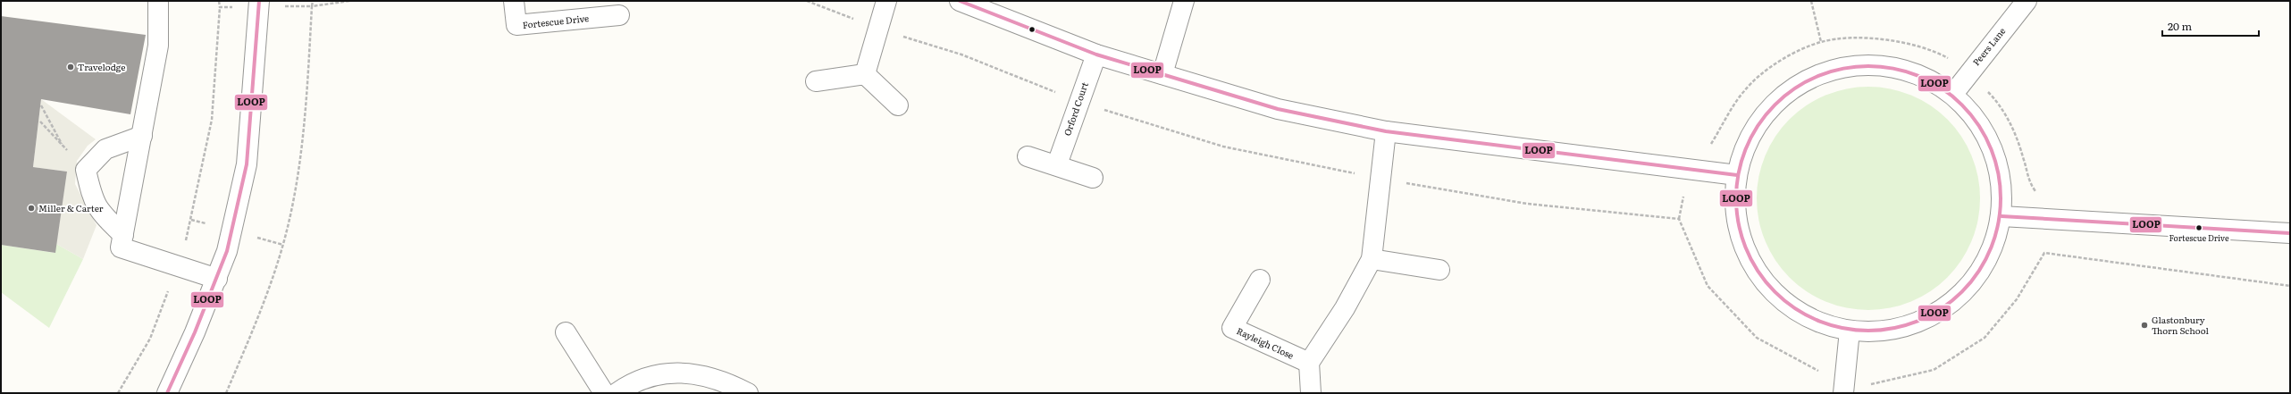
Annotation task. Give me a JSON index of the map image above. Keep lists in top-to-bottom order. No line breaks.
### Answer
{"streets":{"street":["Fortescue Drive","Peers Lane","Orford Court","Rayleigh Close"]},"places":["Travelodge","Miller & Carter","Fortescue Drive","Glastonbury Thorn School"],"lines":["transit line LOOP"],"scale_bar":"20 m"}
